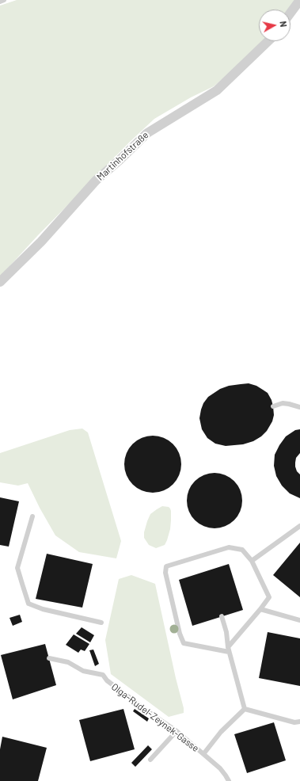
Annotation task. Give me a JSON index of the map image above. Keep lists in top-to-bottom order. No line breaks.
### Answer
{"streets":{"street":["Martinhofstraße"],"lane":["Olga-Rudel-Zeynek-Gasse"]},"north":"right"}
